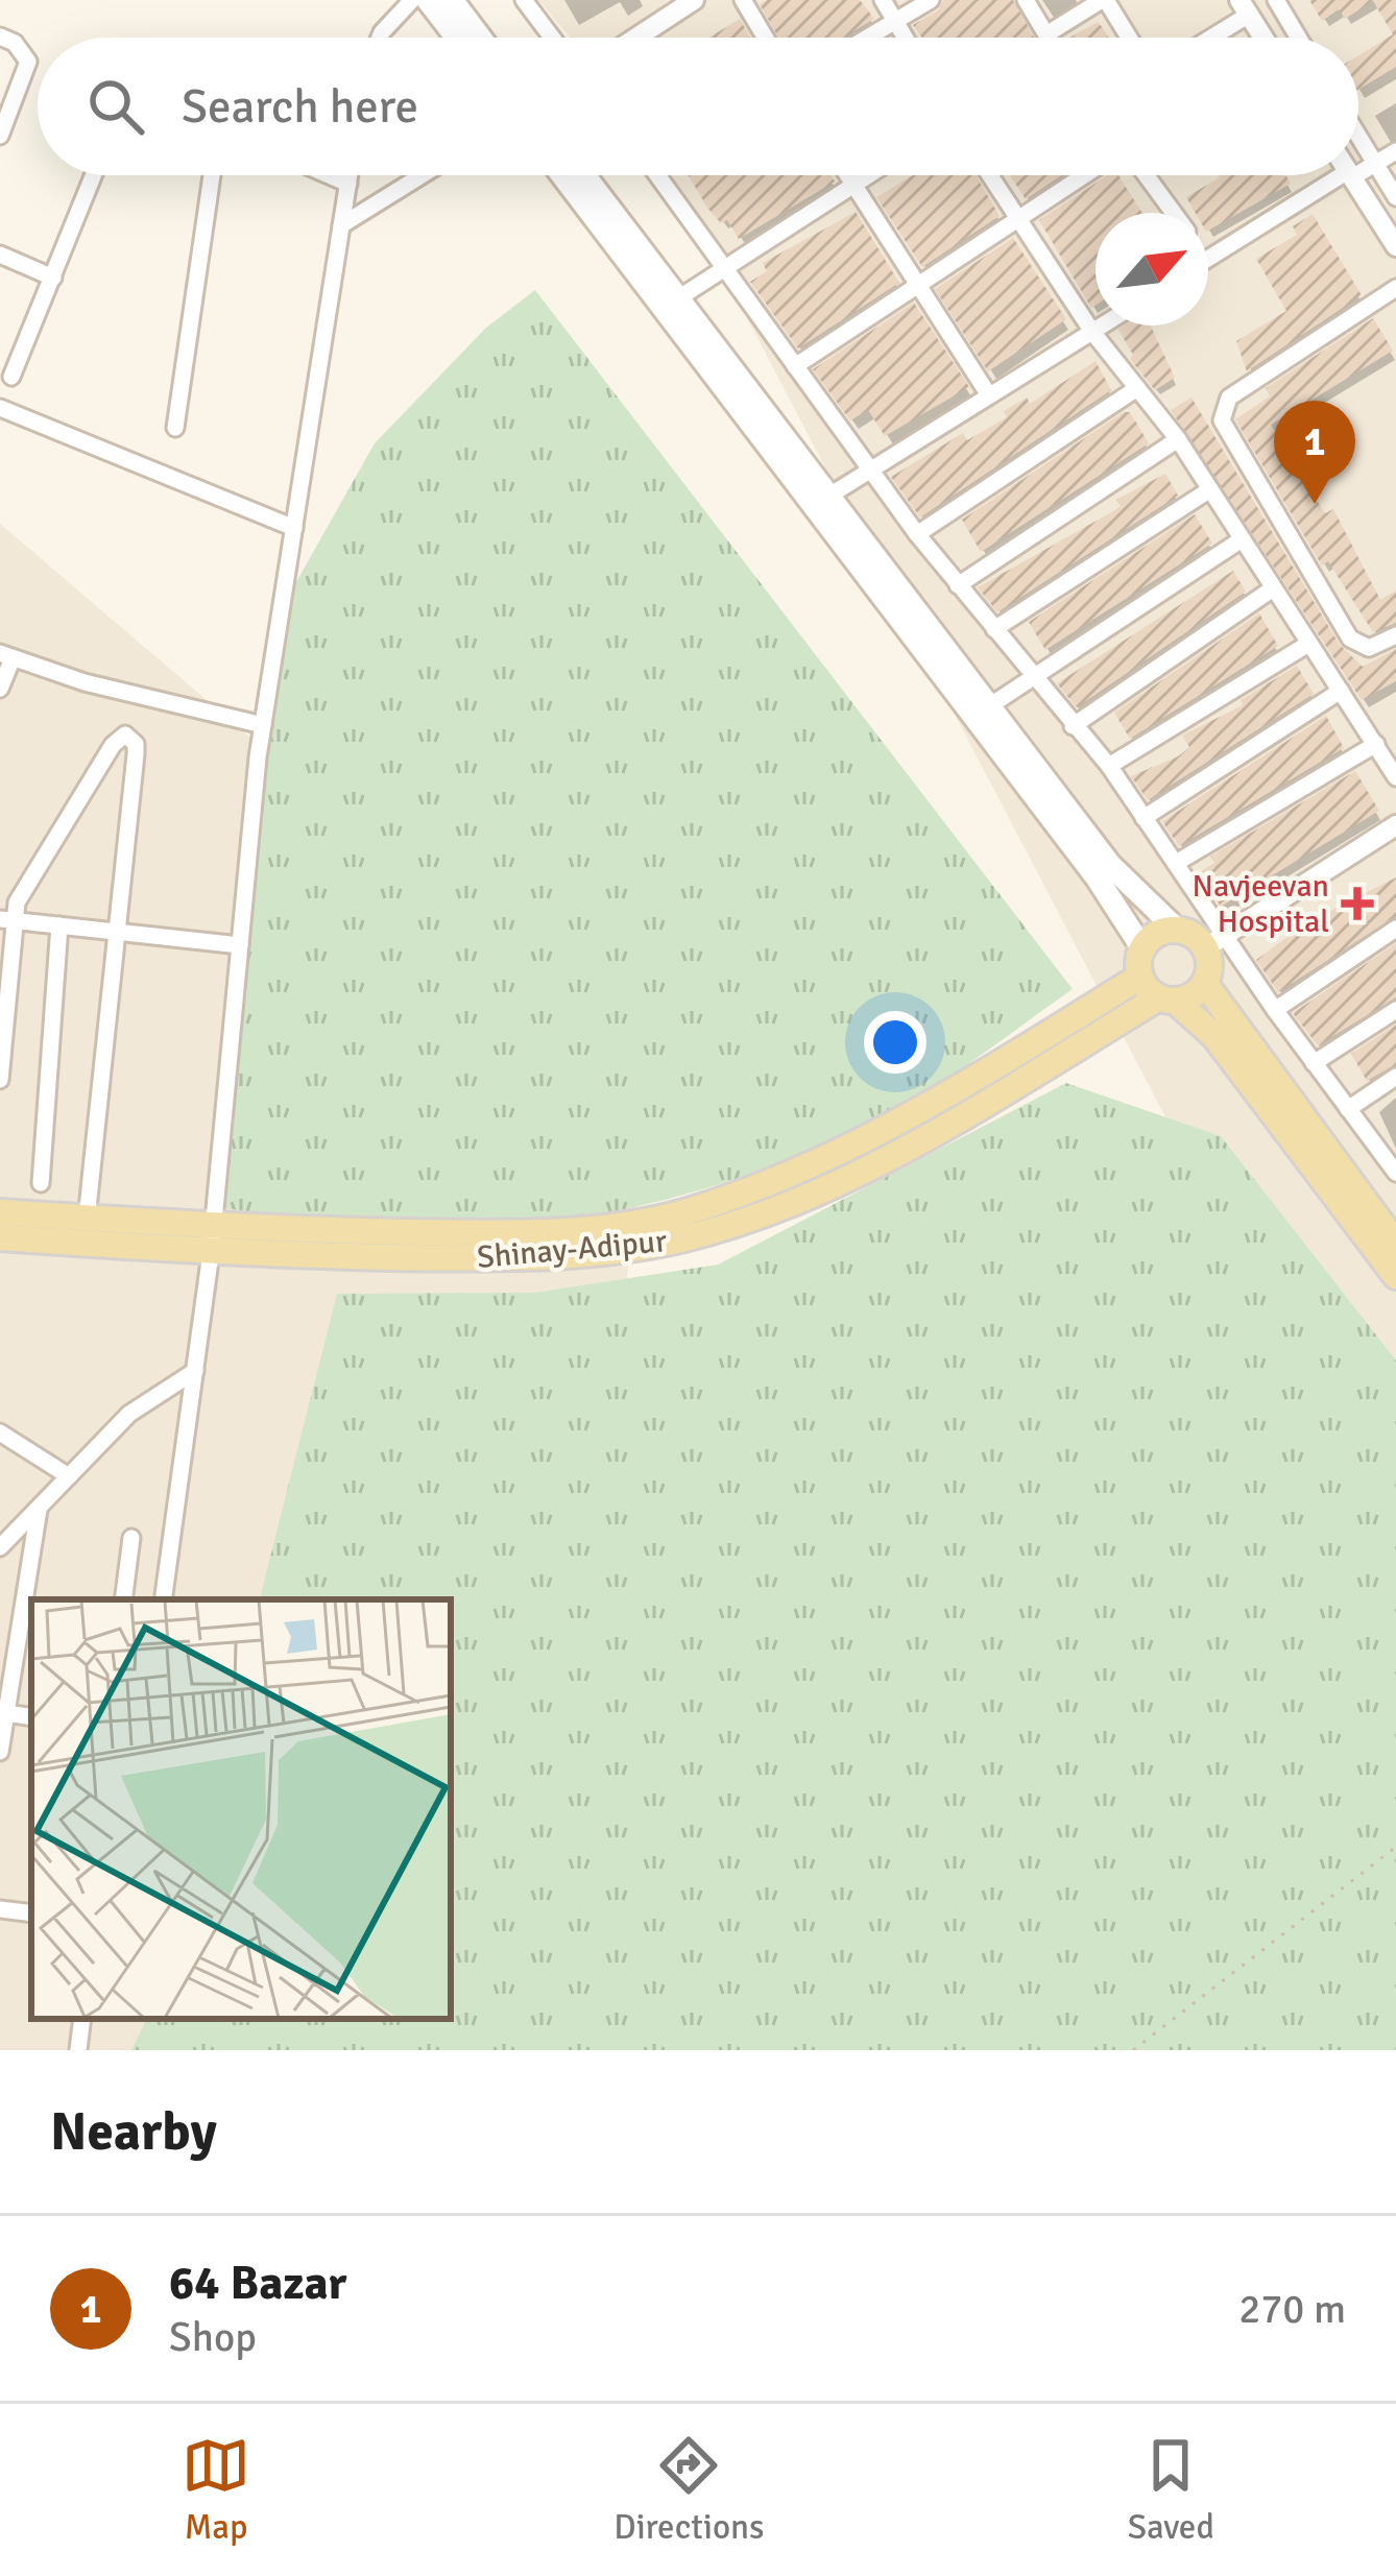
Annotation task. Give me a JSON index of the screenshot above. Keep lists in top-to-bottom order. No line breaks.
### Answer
{"streets":{"main road":["Shinay-Adipur"]},"places":{"health":["Navjeevan Hospital"]},"north":"top right","page":{"search":"Search here","pins":"1","heading":"Nearby","list":[{"mark":"1","name":"64 Bazar","note":"Shop","value":"270 m"}],"nav":["Map","Directions","Saved"]}}
